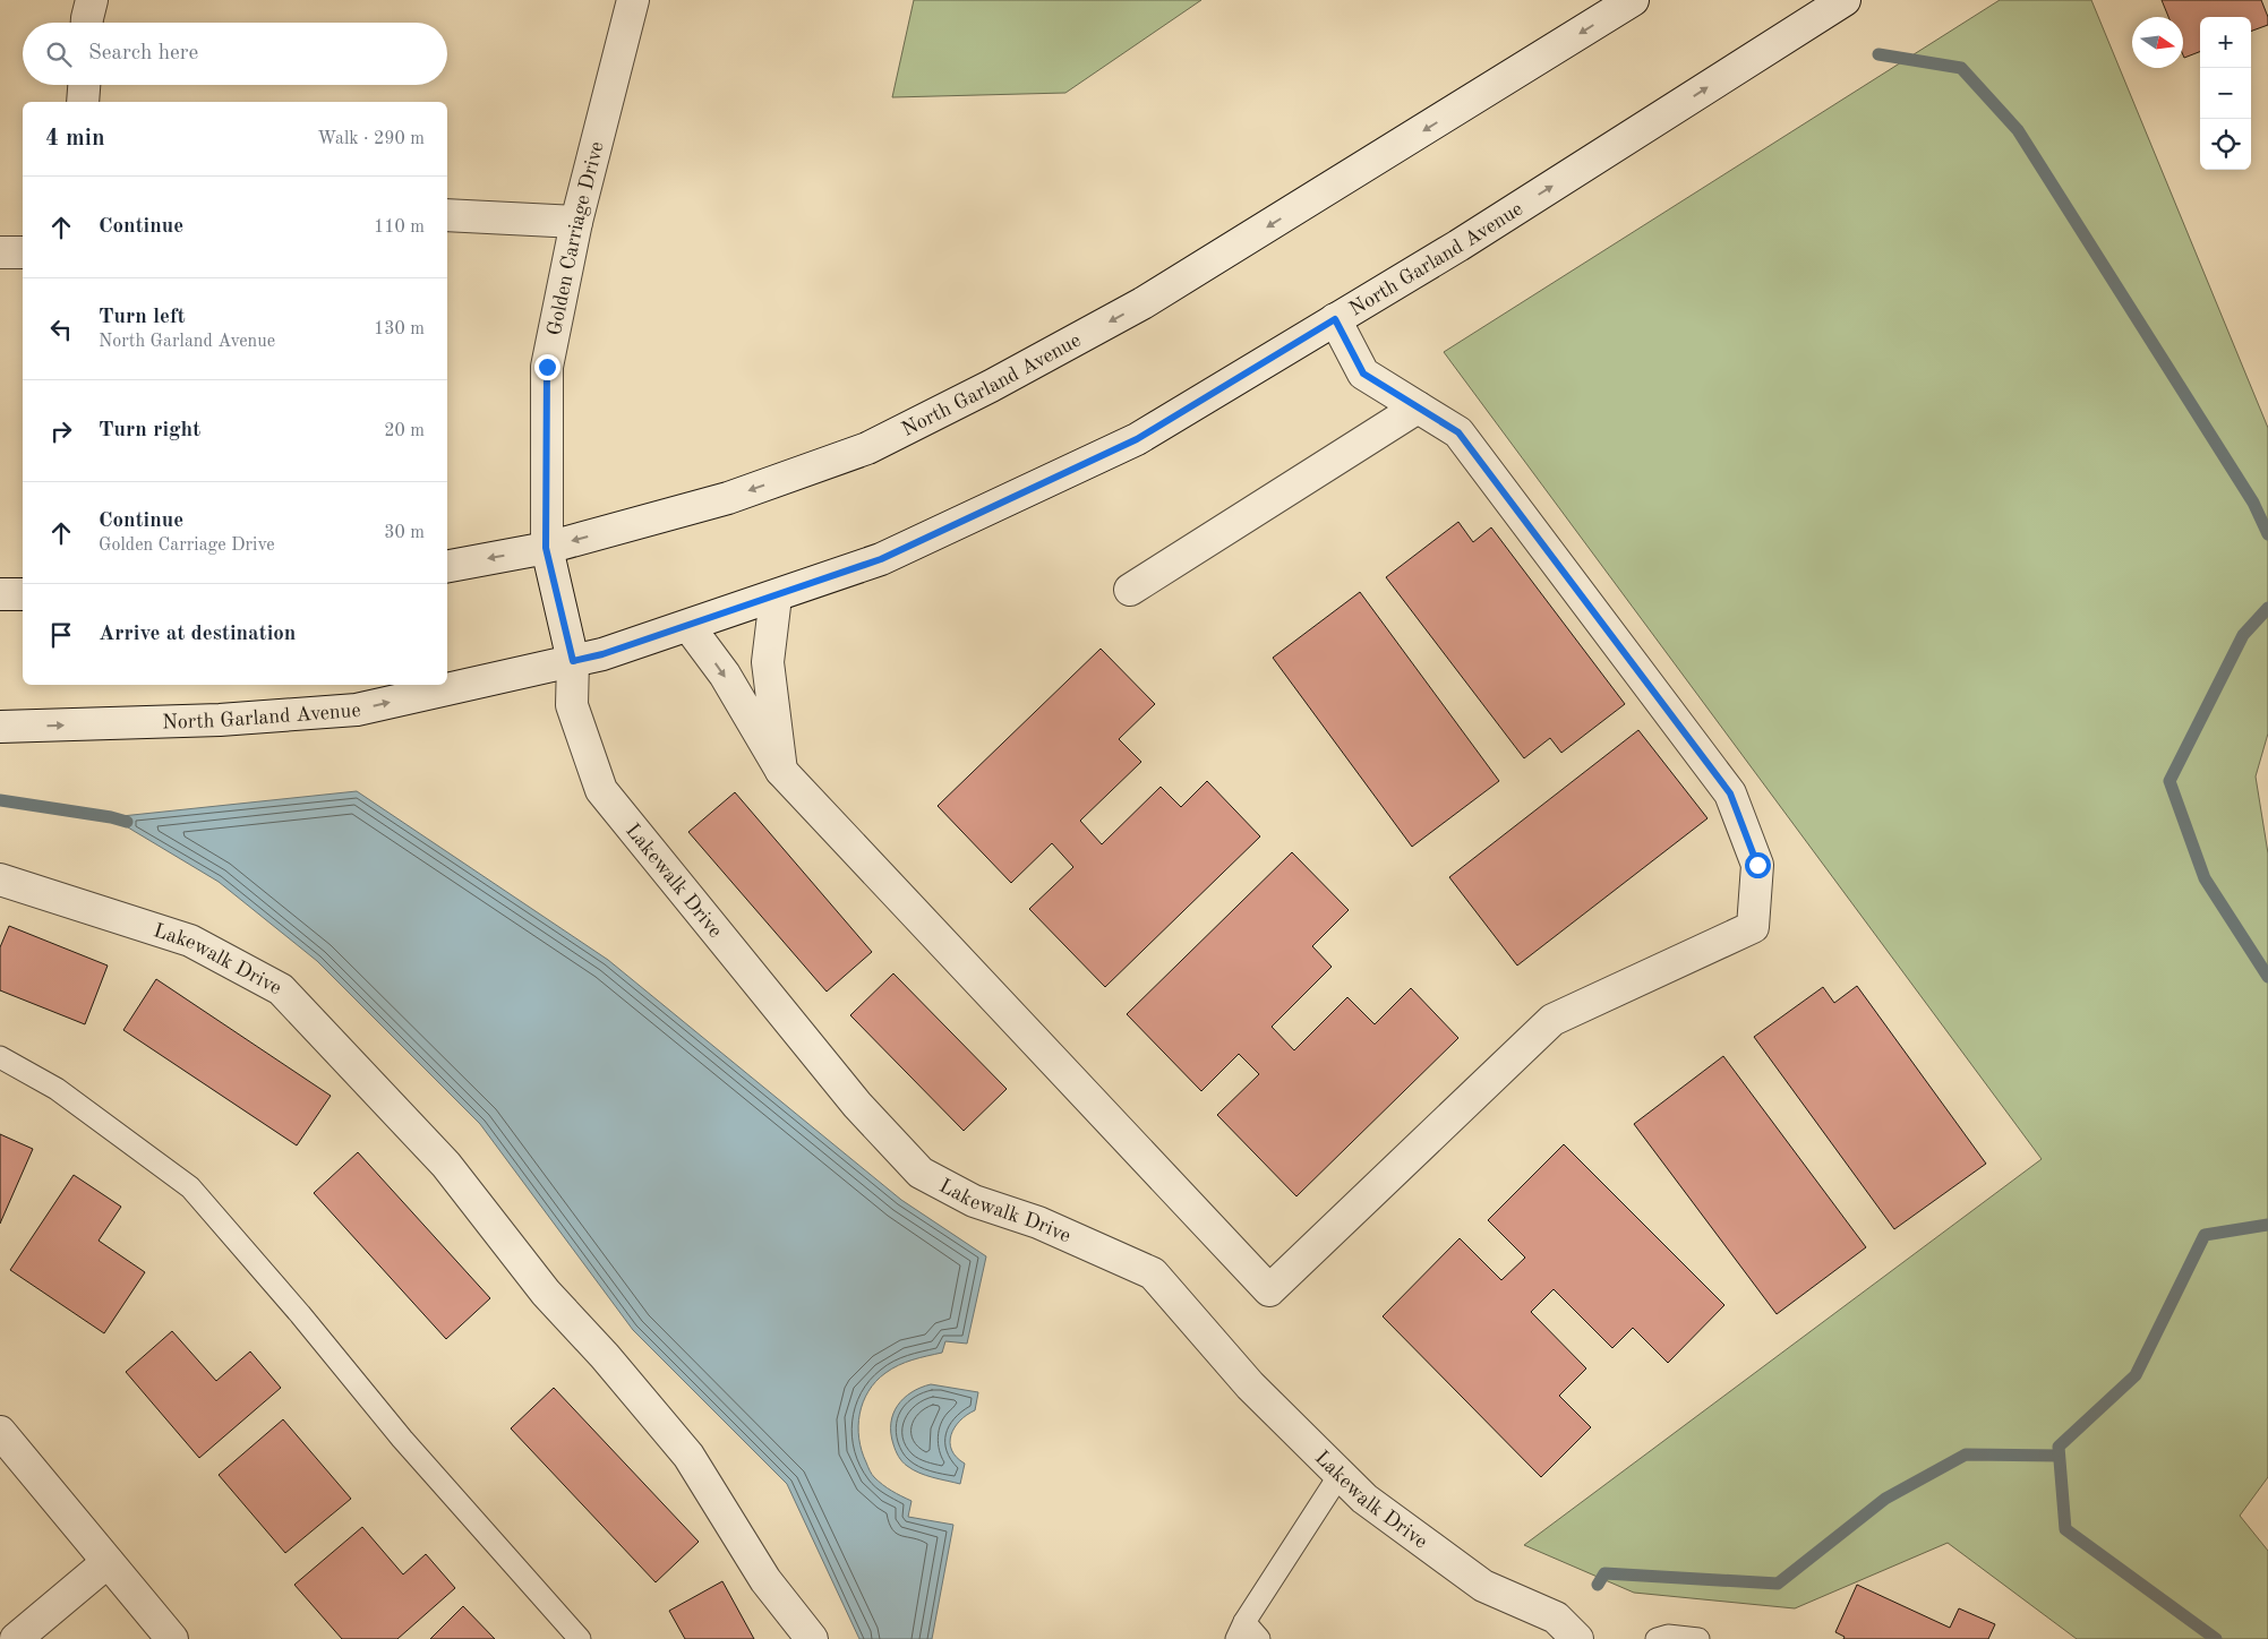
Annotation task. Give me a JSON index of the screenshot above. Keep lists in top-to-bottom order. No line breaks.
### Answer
{"streets":{"street":["Golden Carriage Drive","North Garland Avenue","Lakewalk Drive"]},"crossings":[["Golden Carriage Drive","North Garland Avenue"],["Golden Carriage Drive","Lakewalk Drive"],["North Garland Avenue","Lakewalk Drive"]],"north":"right","page":{"map_buttons":["+","−"],"search":"Search here","heading":["4 min","Walk · 290 m"],"list":[["Continue","110 m"],["Turn left","North Garland Avenue","130 m"],["Turn right","20 m"],["Continue","Golden Carriage Drive","30 m"],"Arrive at destination"]}}
